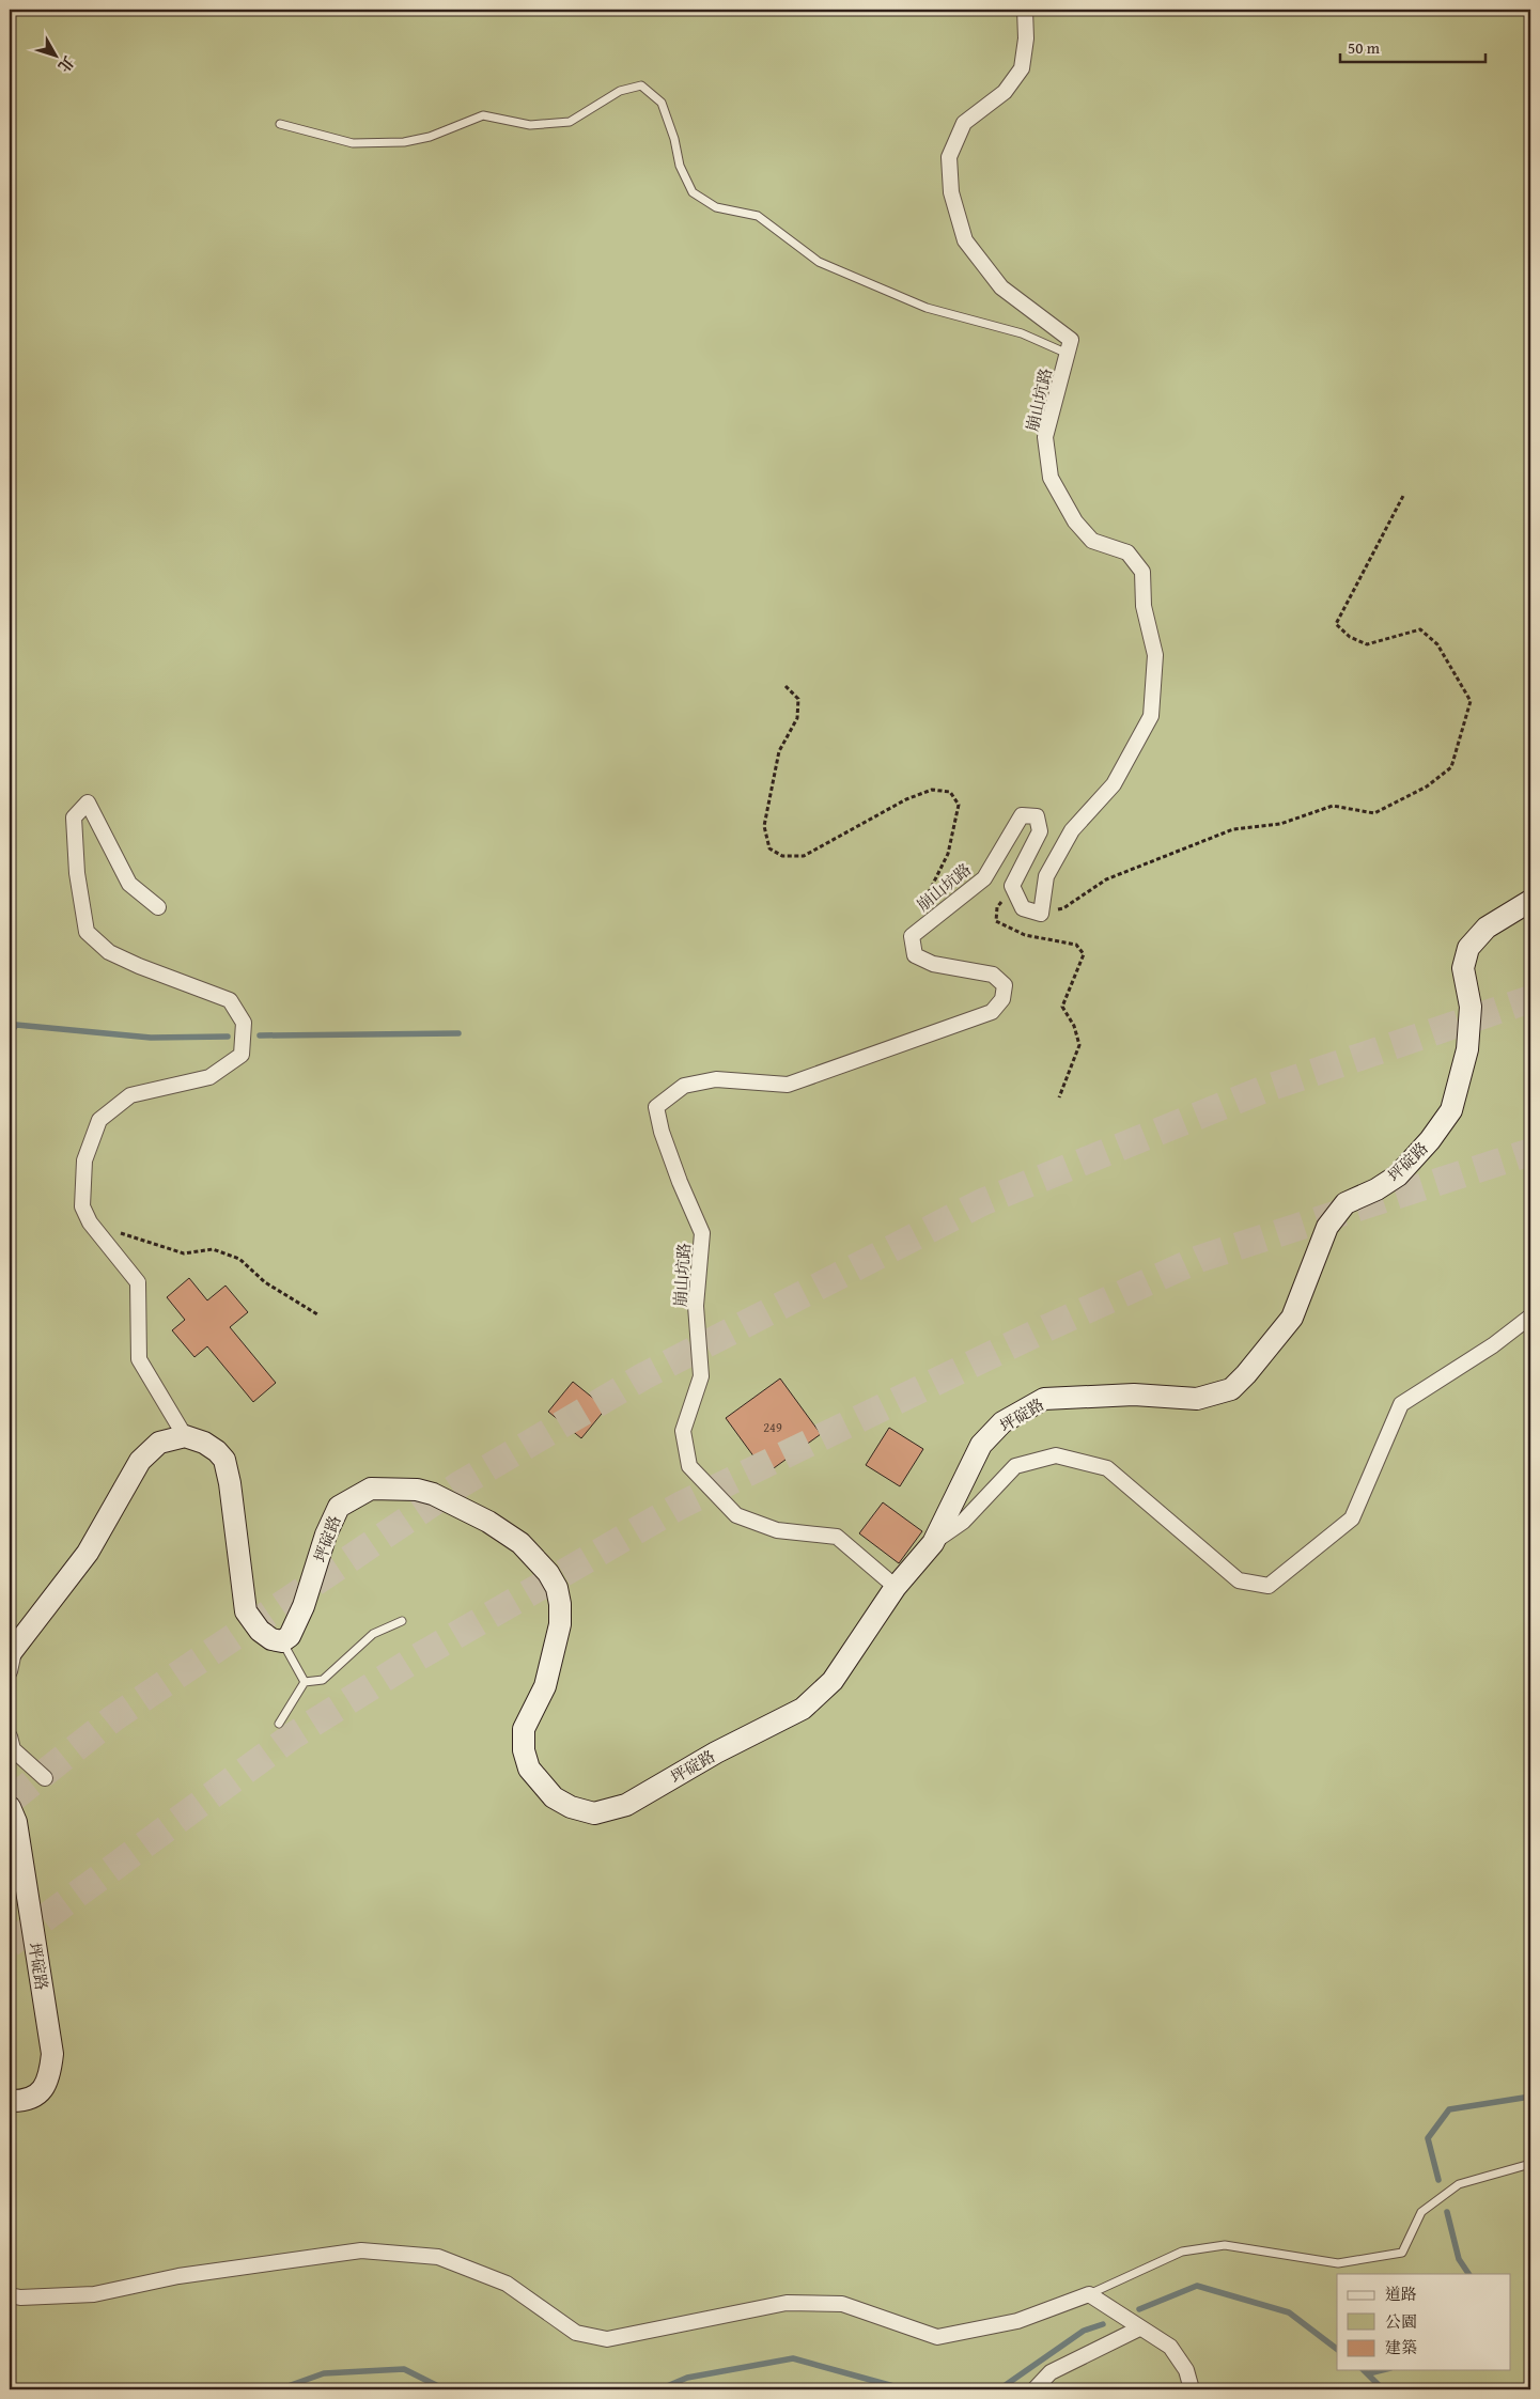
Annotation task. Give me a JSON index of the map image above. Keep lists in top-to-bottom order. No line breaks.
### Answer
{"streets":{"main road":["坪碇路"],"street":["崩山坑路"]},"crossings":[["崩山坑路","坪碇路"]],"house_numbers":["249"],"legend":["道路","公園","建築"],"scale_bar":"50 m","north":"bottom right"}
